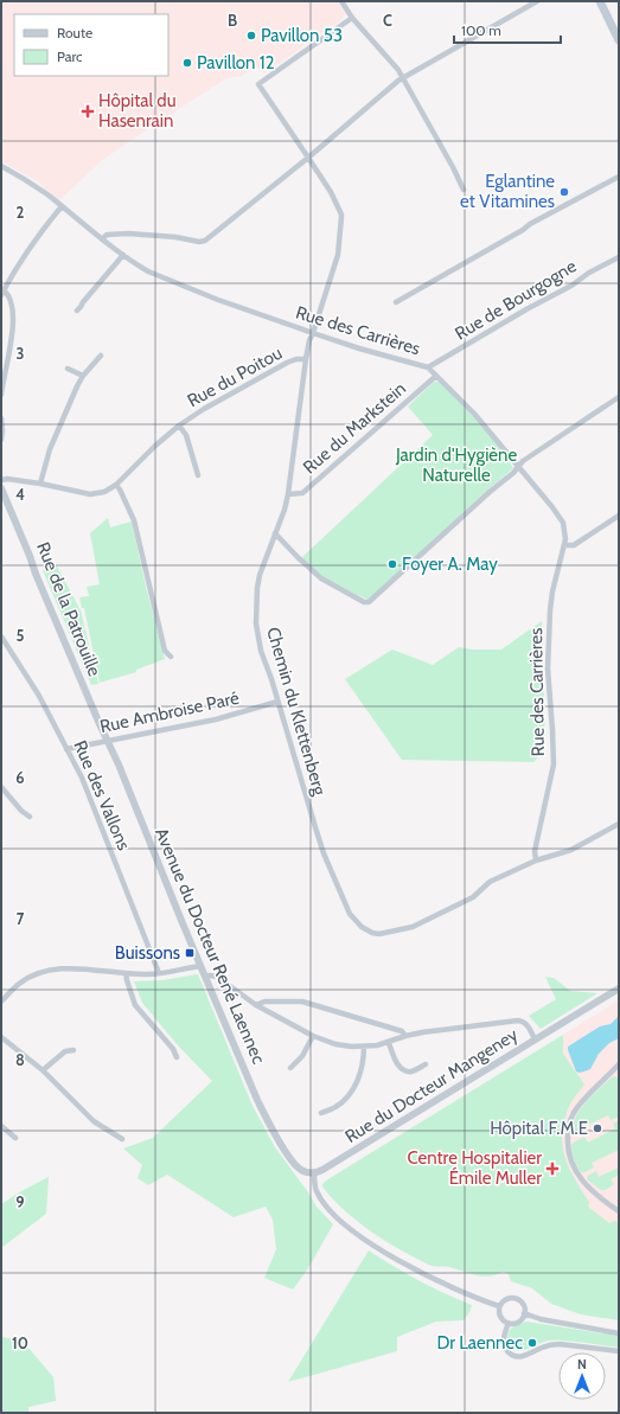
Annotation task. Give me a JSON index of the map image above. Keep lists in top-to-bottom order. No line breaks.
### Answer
{"streets":{"street":["Rue de Bourgogne","Rue des Carrières","Rue du Poitou","Rue du Markstein","Rue de la Patrouille","Chemin du Klettenberg","Rue Ambroise Paré","Rue des Vallons","Avenue du Docteur René Laennec","Rue du Docteur Mangeney"]},"crossings":[["Rue de Bourgogne","Rue des Carrières"],["Rue des Carrières","Rue du Markstein"],["Rue des Carrières","Chemin du Klettenberg"],["Rue du Poitou","Chemin du Klettenberg"],["Rue du Markstein","Chemin du Klettenberg"],["Rue de la Patrouille","Rue Ambroise Paré"],["Rue de la Patrouille","Avenue du Docteur René Laennec"],["Chemin du Klettenberg","Rue Ambroise Paré"],["Rue Ambroise Paré","Rue des Vallons"],["Rue Ambroise Paré","Avenue du Docteur René Laennec"],["Avenue du Docteur René Laennec","Rue du Docteur Mangeney"]],"parks":["Jardin d'Hygiène Naturelle"],"places":{"other":["Pavillon 53","Pavillon 12","Eglantine et Vitamines","Foyer A. May","Hôpital F.M.E","Dr Laennec"],"health":["Hôpital du Hasenrain","Centre Hospitalier Émile Muller"],"transit":["Buissons"]},"legend":["Route","Parc"],"scale_bar":"100 m","north":"top","grid":{"columns":["B","C"],"rows":["2","3","4","5","6","7","8","9","10"]}}
